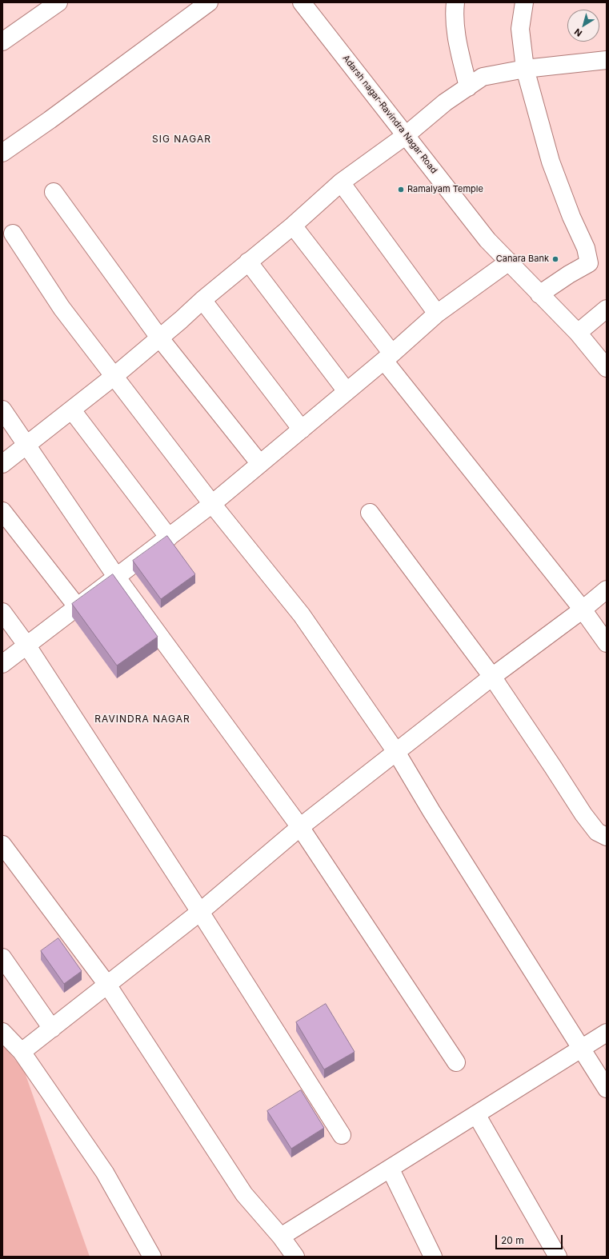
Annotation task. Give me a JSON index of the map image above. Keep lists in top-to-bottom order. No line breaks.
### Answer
{"streets":{"street":["Adarsh nagar-Ravindra Nagar Road"]},"districts":["SIG NAGAR","RAVINDRA NAGAR"],"places":["Ramalyam Temple","Canara Bank"],"scale_bar":"20 m","north":"bottom left"}
